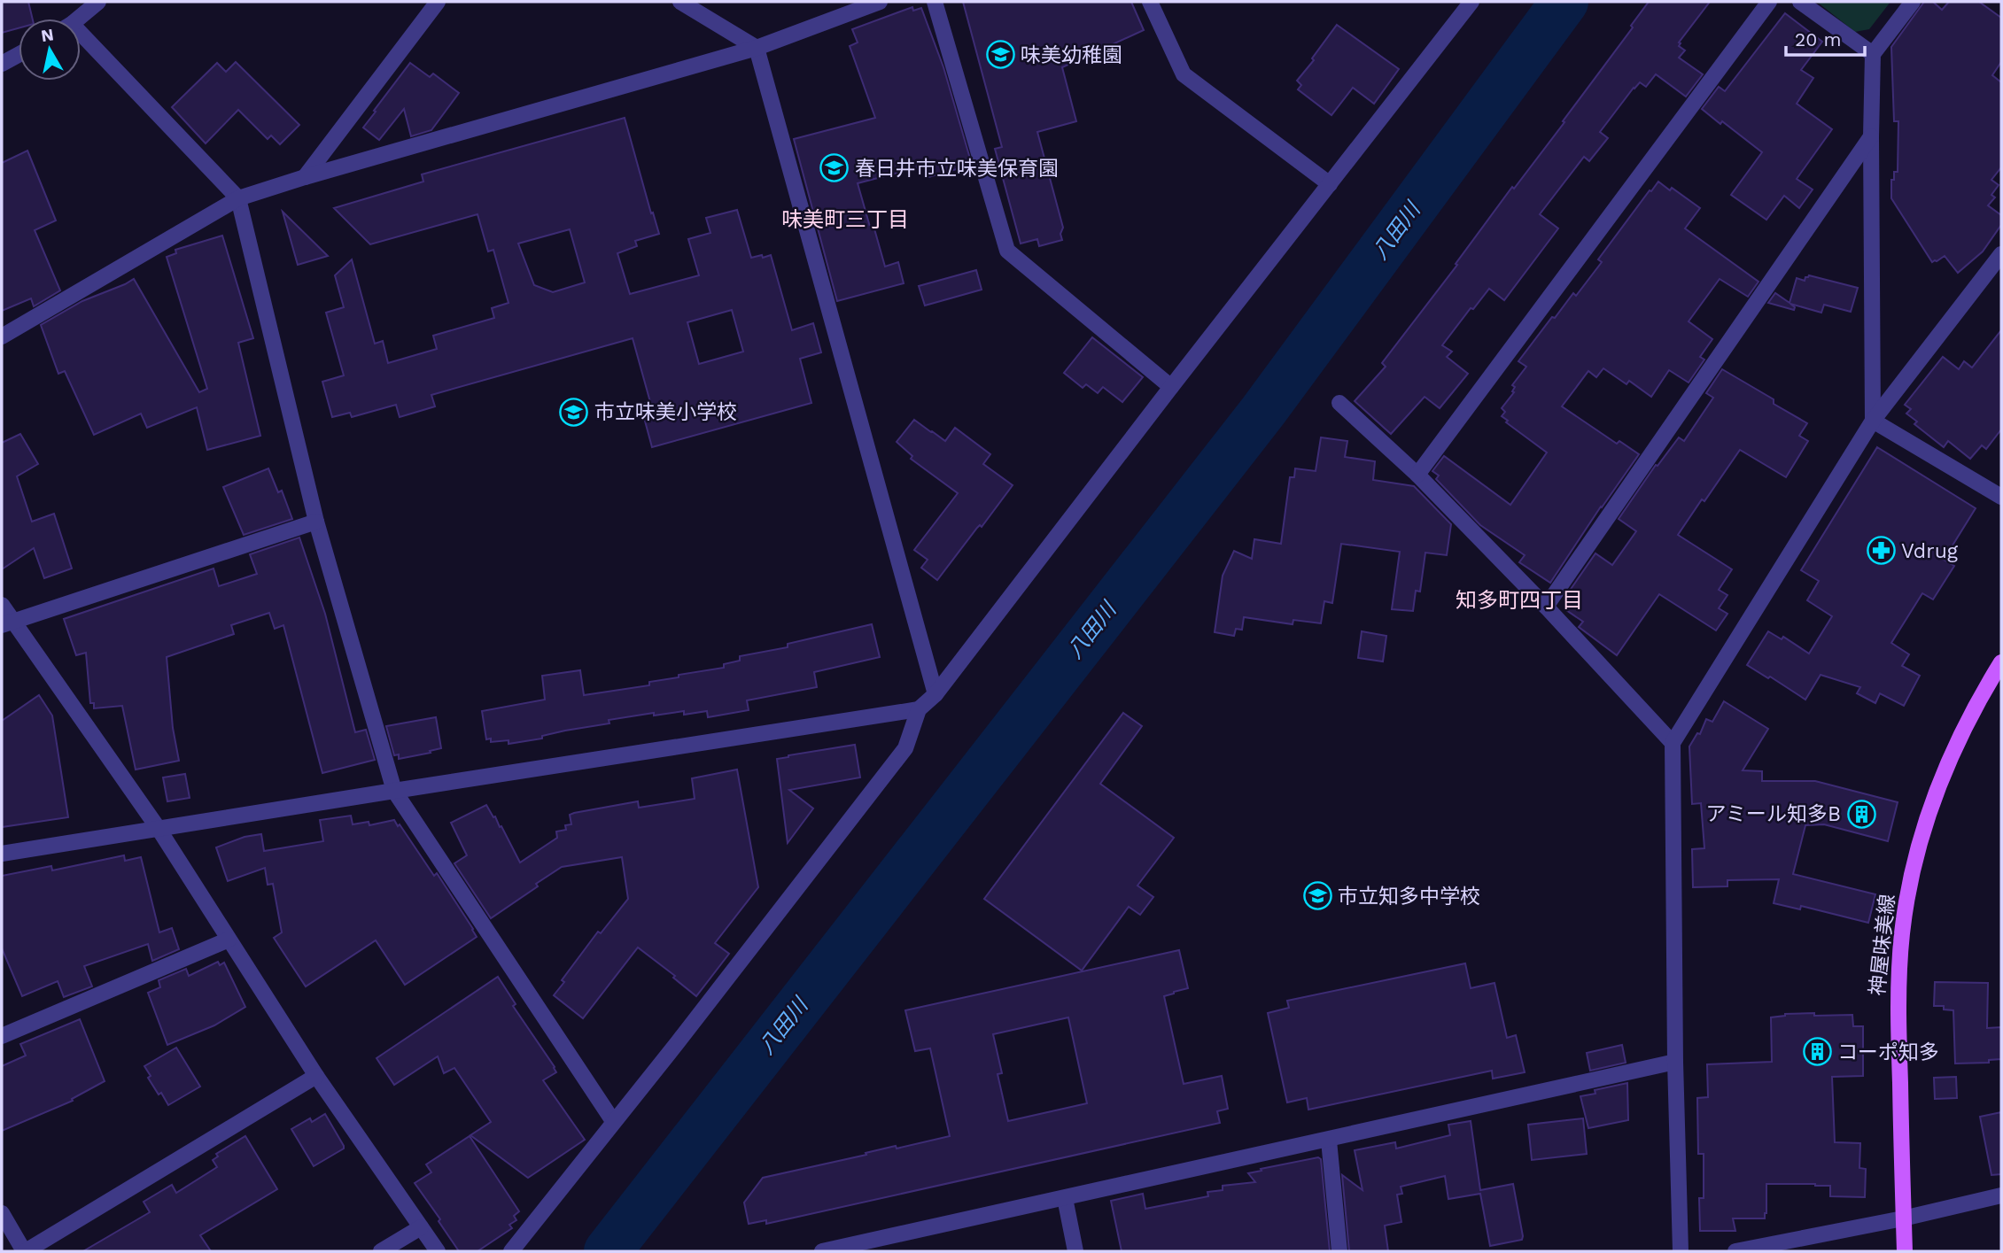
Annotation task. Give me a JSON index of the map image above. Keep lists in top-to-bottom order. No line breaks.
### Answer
{"streets":{"main road":["神屋味美線"]},"districts":["味美町三丁目","知多町四丁目"],"water":["八田川"],"places":{"school or university":["味美幼稚園","春日井市立味美保育園","市立味美小学校","市立知多中学校"],"pharmacy":["Vdrug"],"building":["アミール知多B","コーポ知多"]},"scale_bar":"20 m","north":"top"}
